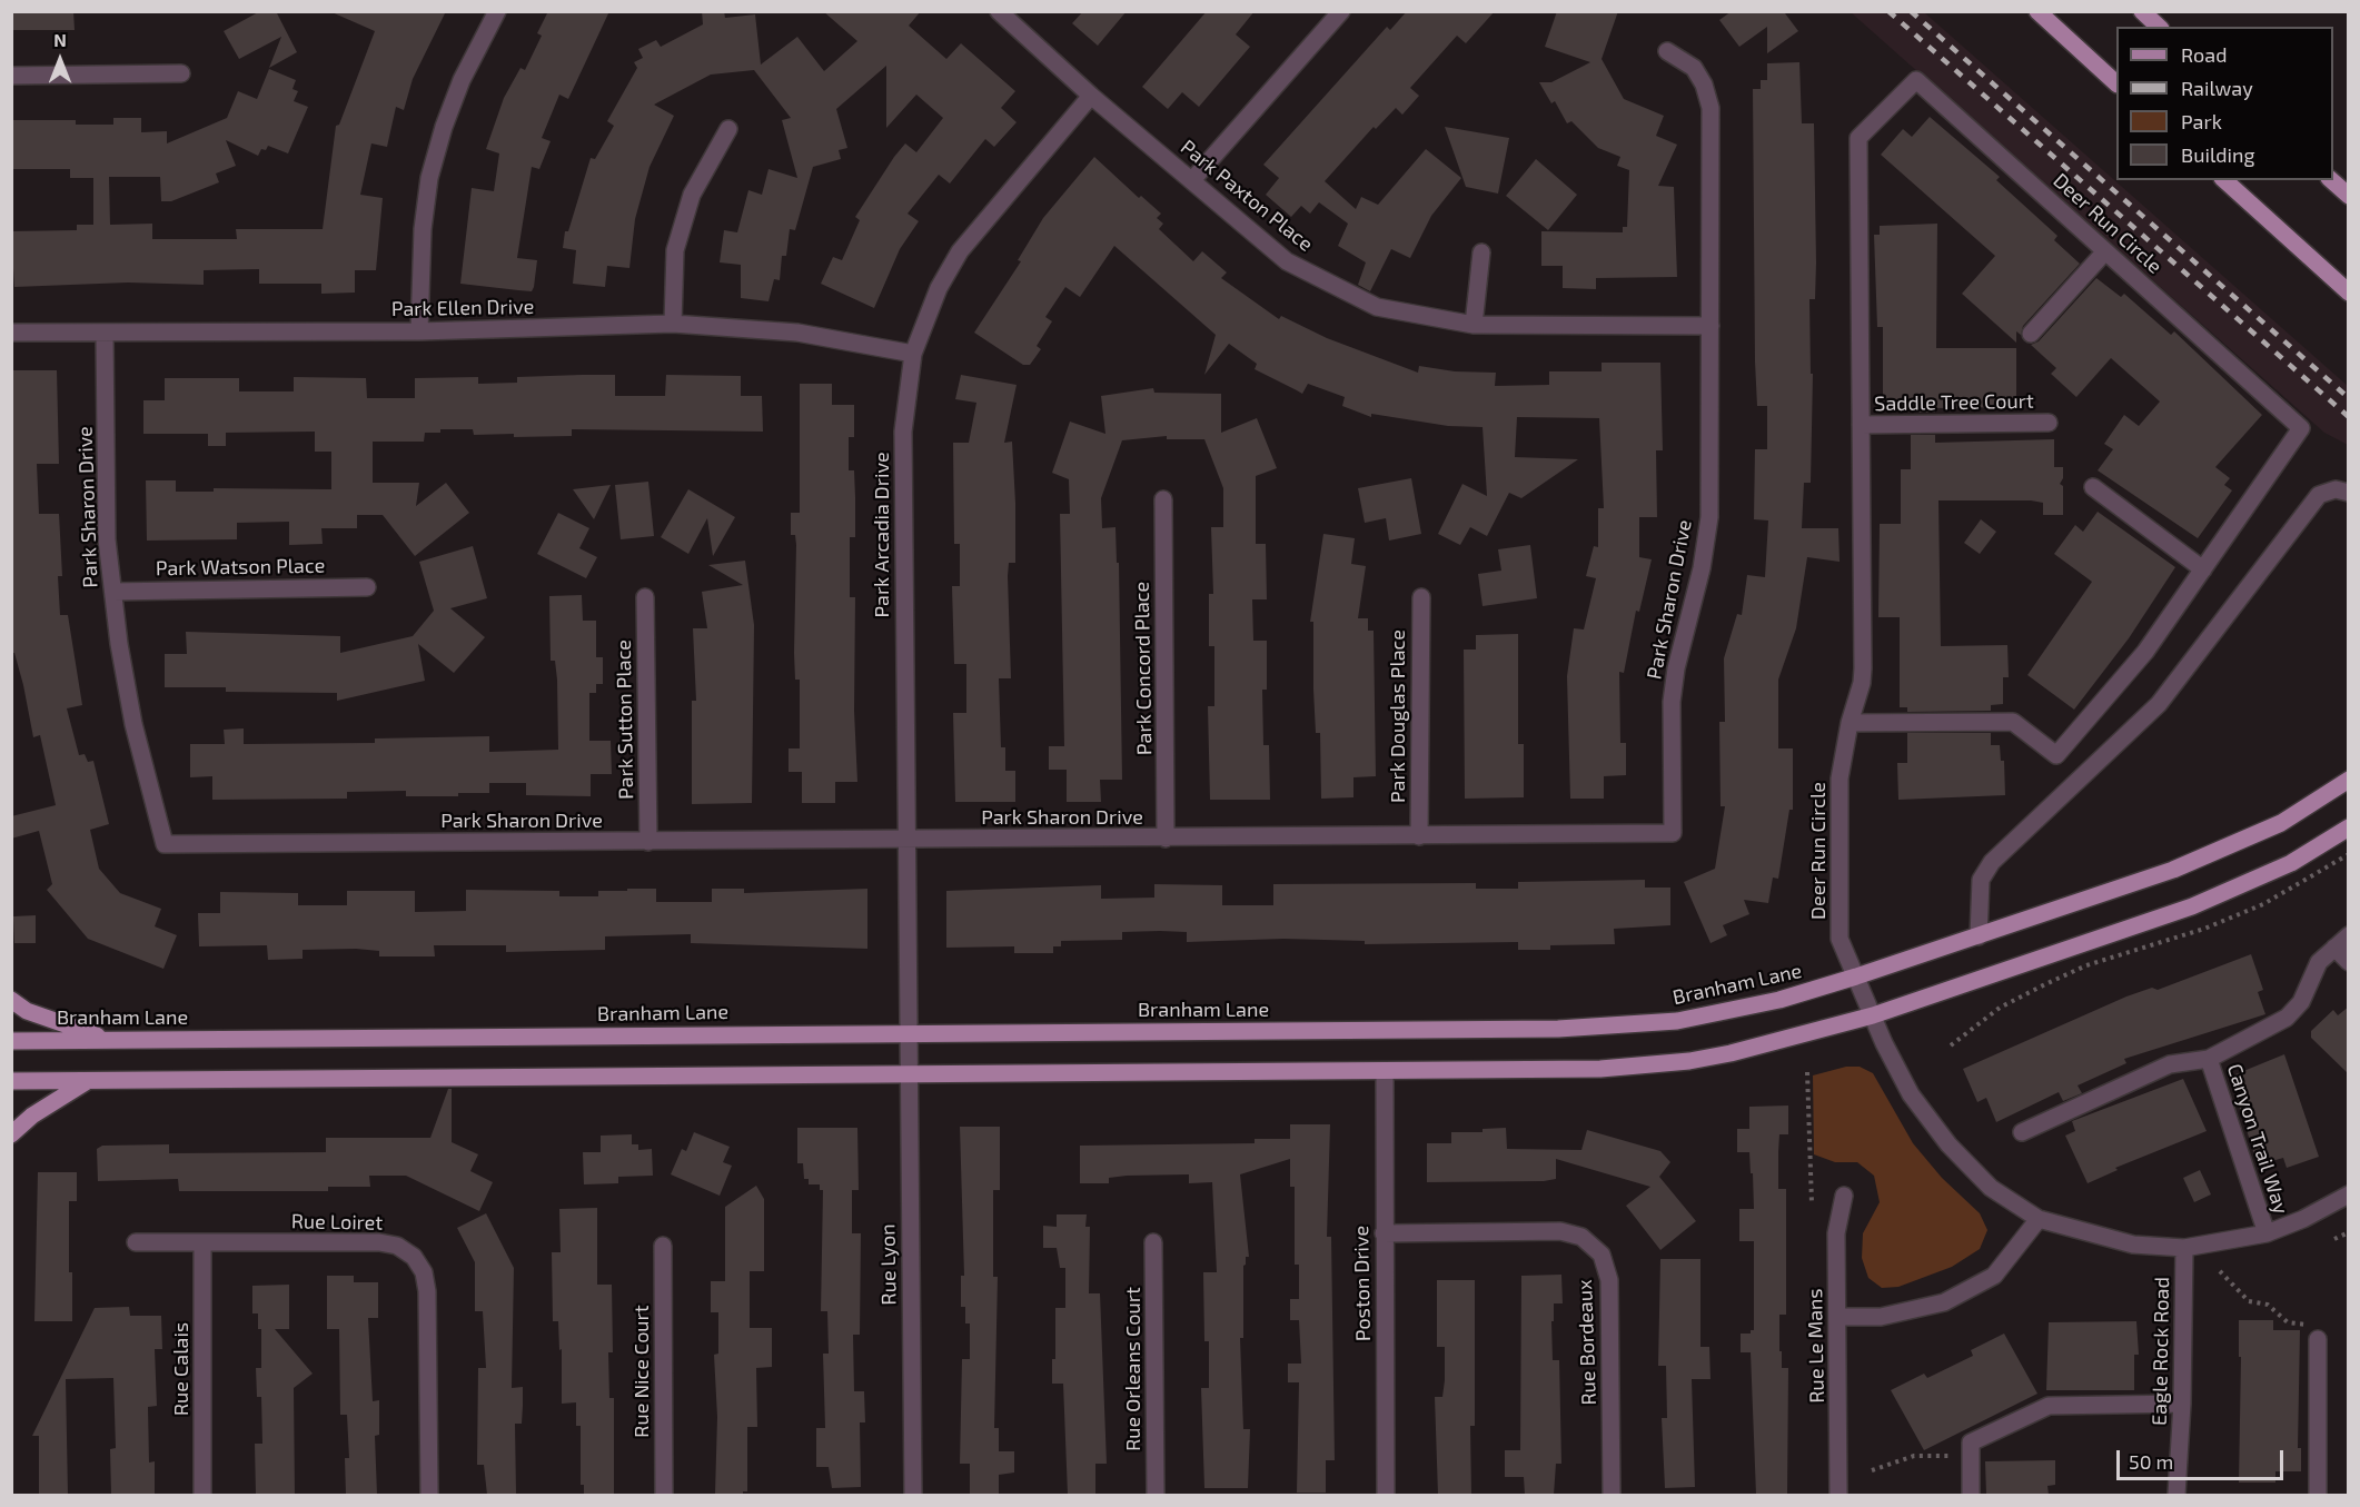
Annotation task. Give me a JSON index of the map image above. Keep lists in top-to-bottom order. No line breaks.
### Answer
{"streets":{"main road":["Branham Lane"],"street":["Park Paxton Place","Deer Run Circle","Park Ellen Drive","Saddle Tree Court","Park Sharon Drive","Park Arcadia Drive","Park Watson Place","Park Concord Place","Park Douglas Place","Park Sutton Place","Canyon Trail Way","Rue Loiret","Rue Lyon","Poston Drive","Rue Bordeaux","Rue Le Mans","Eagle Rock Road","Rue Calais","Rue Orleans Court","Rue Nice Court"]},"crossings":[["Park Paxton Place","Park Sharon Drive"],["Park Paxton Place","Park Arcadia Drive"],["Deer Run Circle","Saddle Tree Court"],["Deer Run Circle","Branham Lane"],["Deer Run Circle","Canyon Trail Way"],["Deer Run Circle","Eagle Rock Road"],["Park Ellen Drive","Park Sharon Drive"],["Park Ellen Drive","Park Arcadia Drive"],["Park Sharon Drive","Park Arcadia Drive"],["Park Sharon Drive","Park Watson Place"],["Park Sharon Drive","Park Concord Place"],["Park Sharon Drive","Park Douglas Place"],["Park Sharon Drive","Park Sutton Place"],["Park Arcadia Drive","Branham Lane"],["Park Arcadia Drive","Rue Lyon"],["Branham Lane","Rue Lyon"],["Rue Loiret","Rue Calais"],["Poston Drive","Rue Bordeaux"]],"legend":["Road","Railway","Park","Building"],"scale_bar":"50 m","north":"top"}
